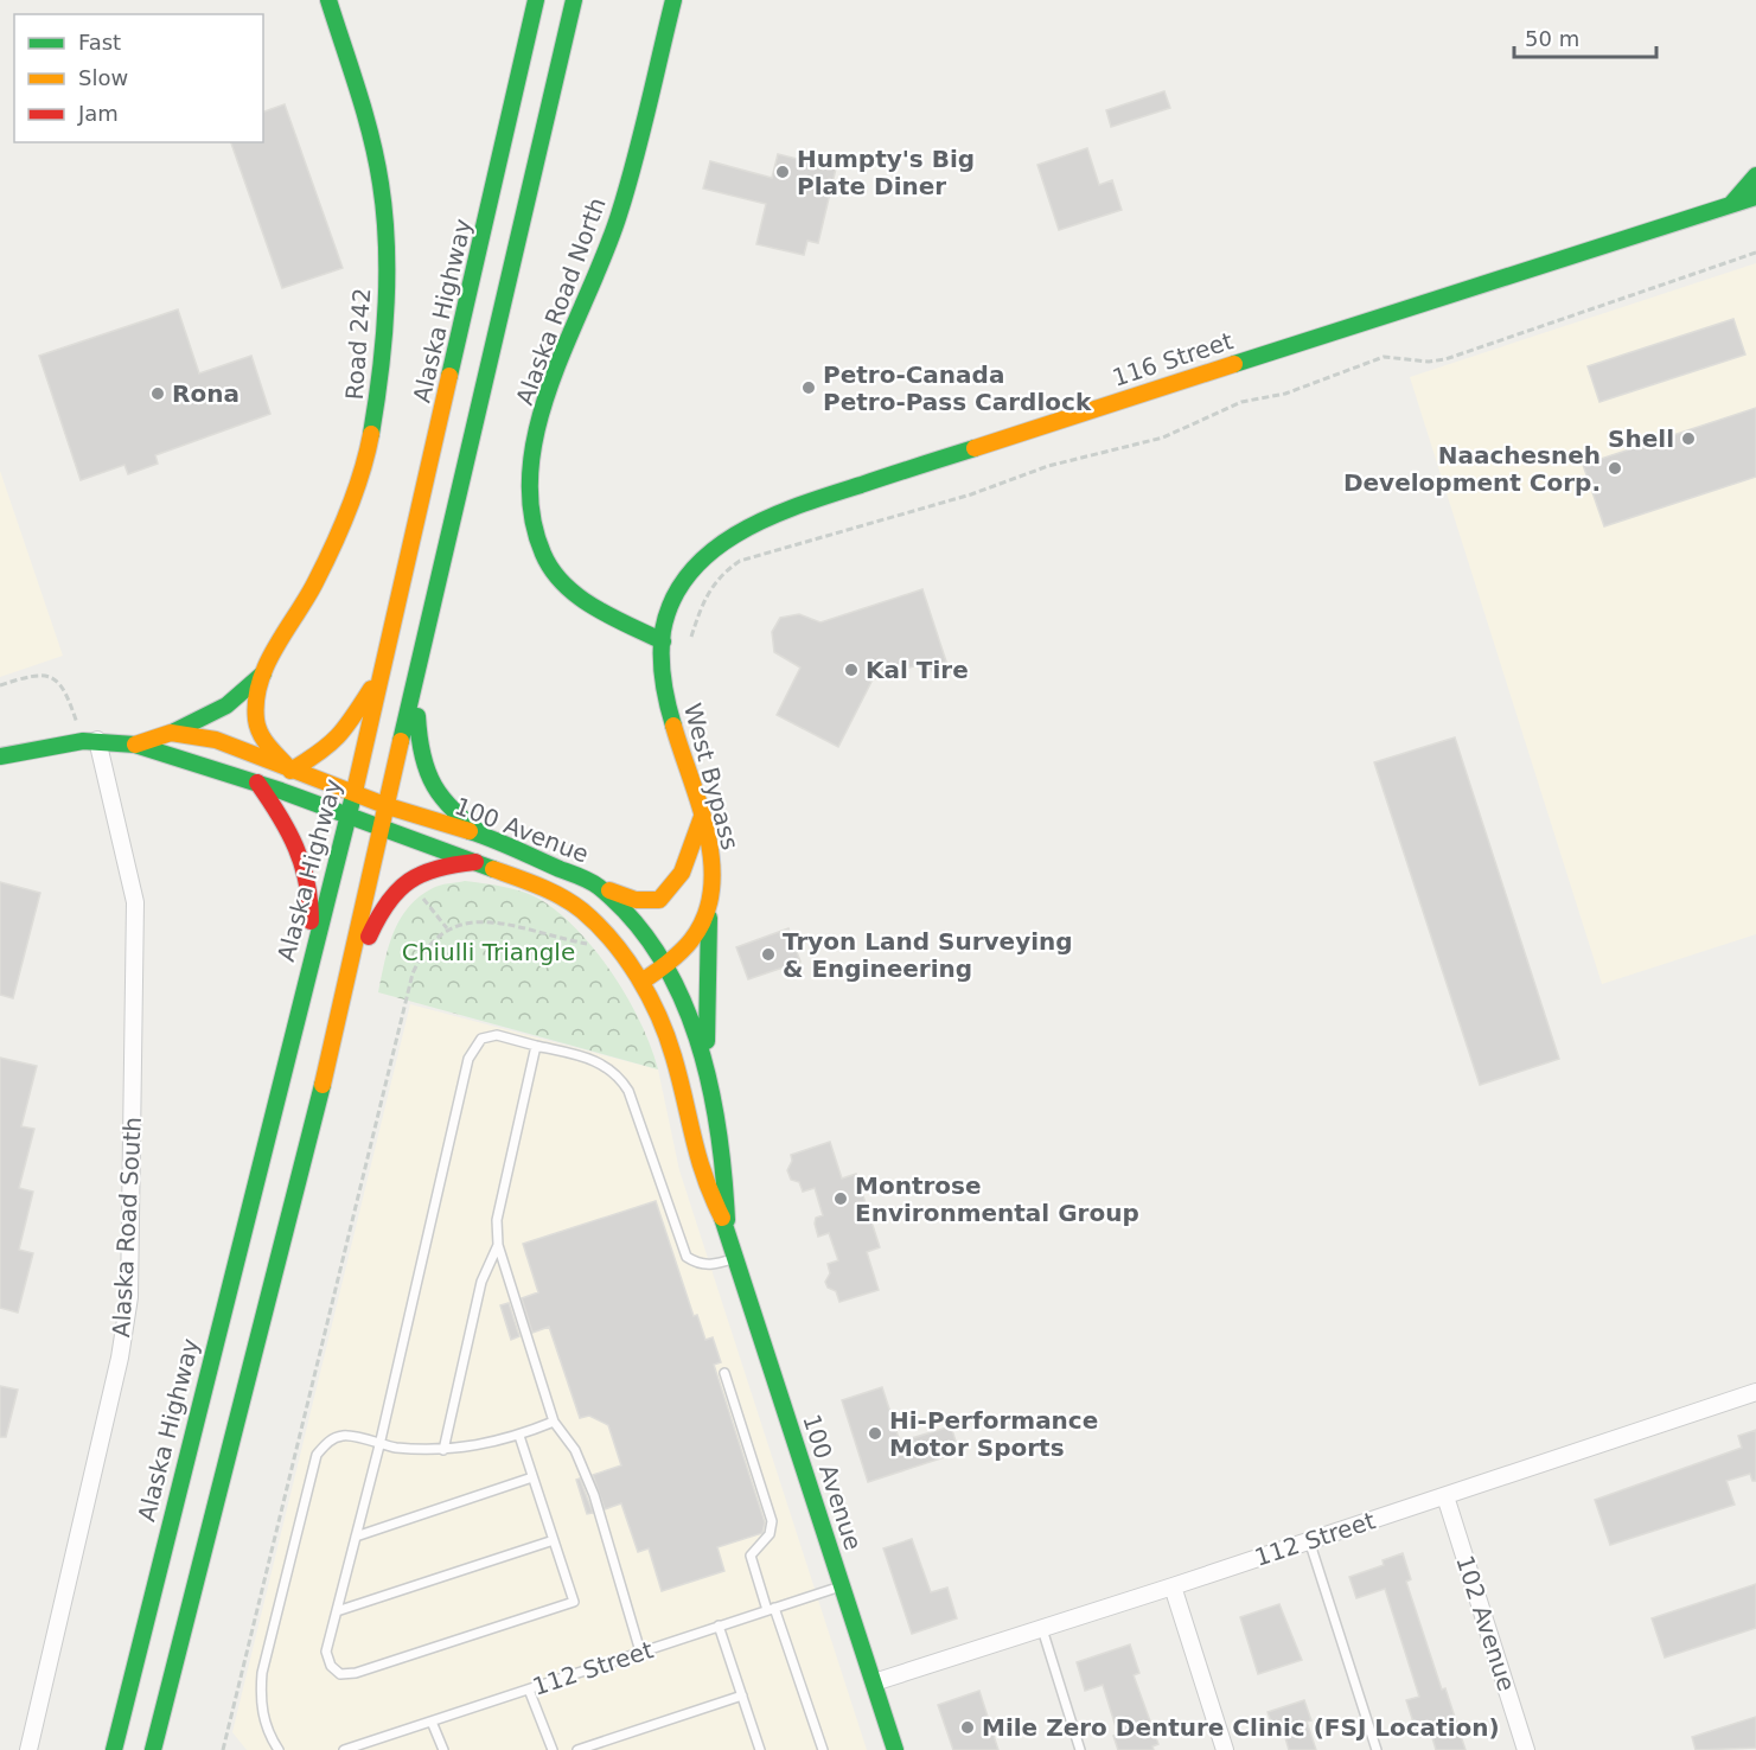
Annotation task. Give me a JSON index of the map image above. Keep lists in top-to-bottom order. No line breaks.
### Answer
{"streets":{"main road":["Alaska Road North","Alaska Highway","Road 242","116 Street","West Bypass","100 Avenue"],"street":["Alaska Road South","112 Street","102 Avenue"]},"crossings":[["Alaska Road North","116 Street"],["Alaska Road North","West Bypass"],["Alaska Highway","100 Avenue"],["Road 242","100 Avenue"],["116 Street","West Bypass"],["West Bypass","100 Avenue"],["100 Avenue","Alaska Road South"],["100 Avenue","112 Street"],["112 Street","102 Avenue"]],"parks":["Chiulli Triangle"],"places":["Humpty's Big Plate Diner","Petro-Canada Petro-Pass Cardlock","Rona","Shell","Naachesneh Development Corp.","Kal Tire","Tryon Land Surveying & Engineering","Montrose Environmental Group","Hi-Performance Motor Sports","Mile Zero Denture Clinic (FSJ Location)"],"legend":["Fast","Slow","Jam"],"scale_bar":"50 m"}
